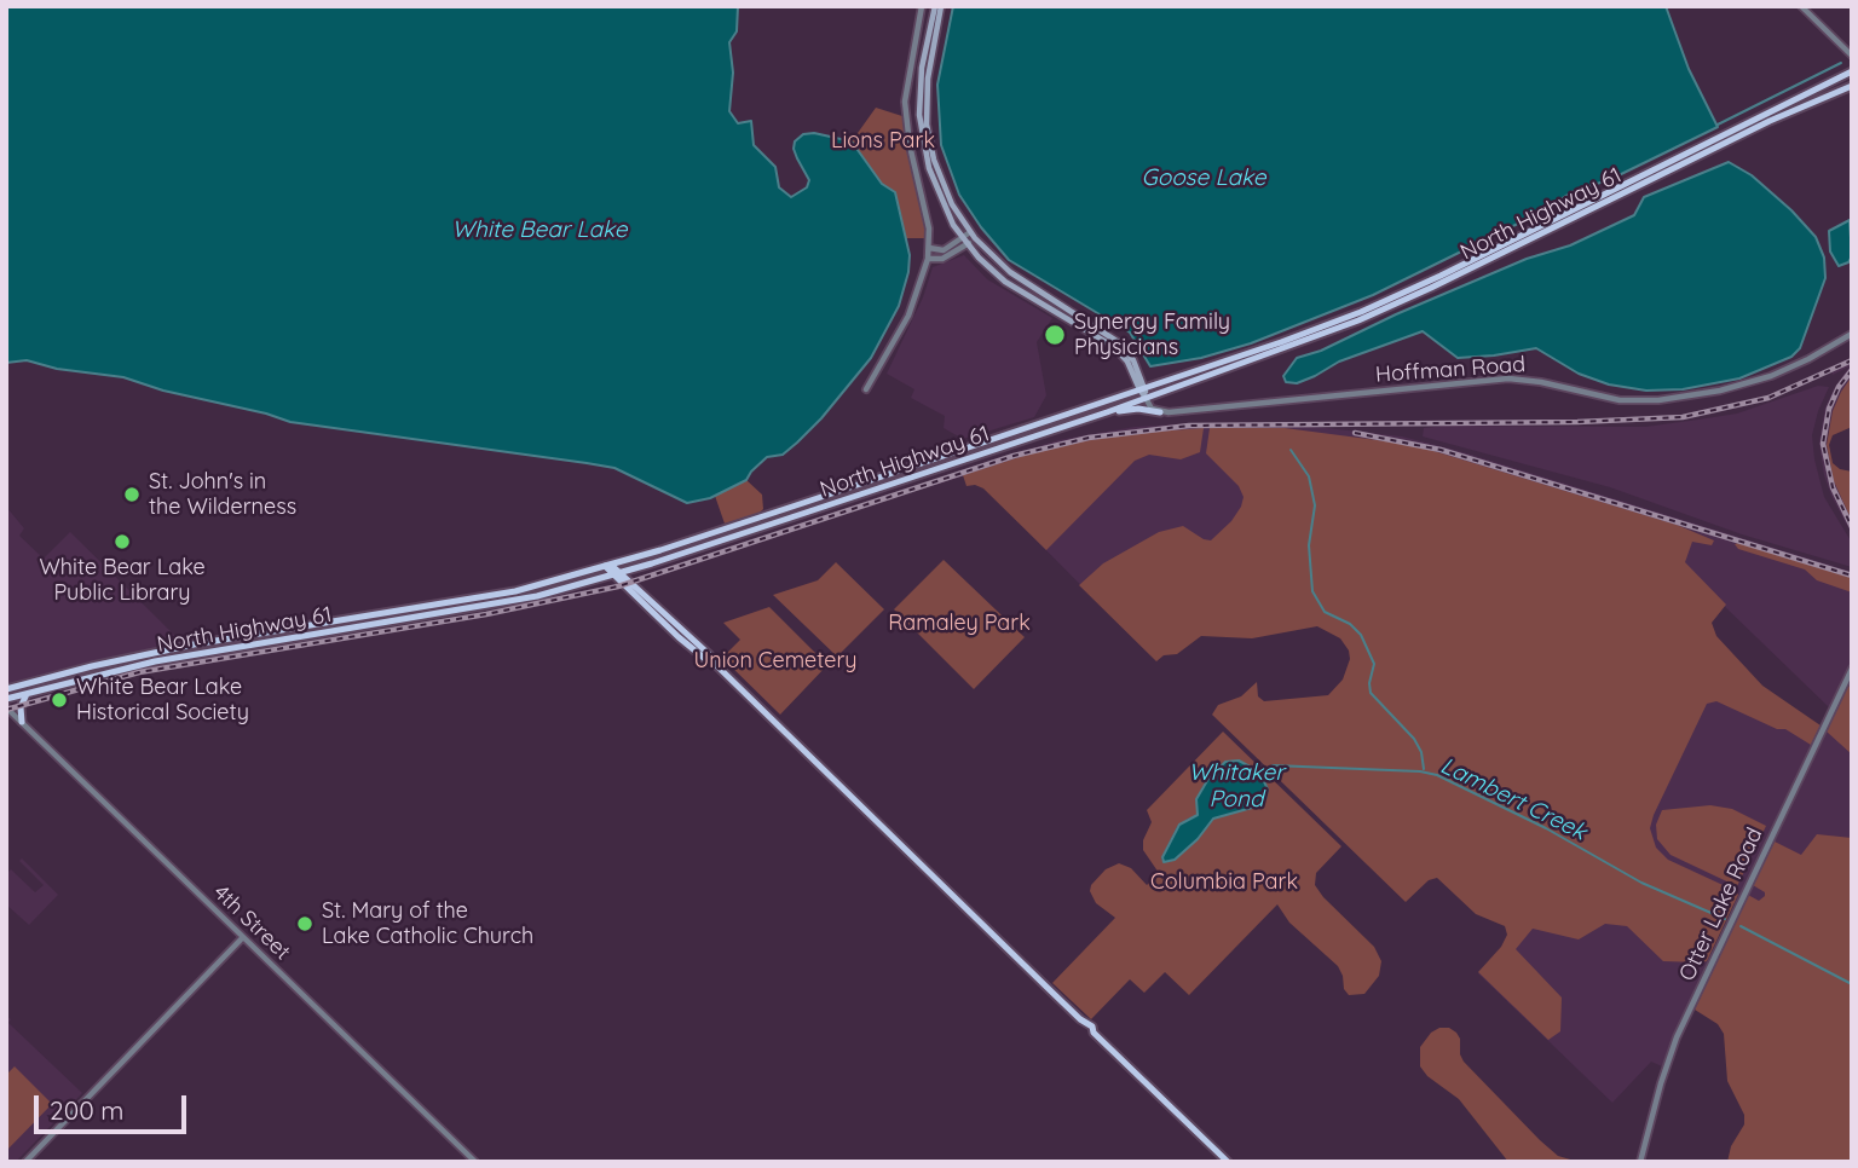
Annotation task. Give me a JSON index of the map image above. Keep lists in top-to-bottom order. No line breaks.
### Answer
{"streets":{"main road":["North Highway 61"],"street":["Hoffman Road","Otter Lake Road","4th Street"]},"water":["Goose Lake","White Bear Lake","Whitaker Pond","Lambert Creek"],"parks":["Lions Park","Ramaley Park","Union Cemetery","Columbia Park"],"places":["Synergy Family Physicians","St. John's in the Wilderness","White Bear Lake Public Library","White Bear Lake Historical Society","St. Mary of the Lake Catholic Church"],"scale_bar":"200 m"}
